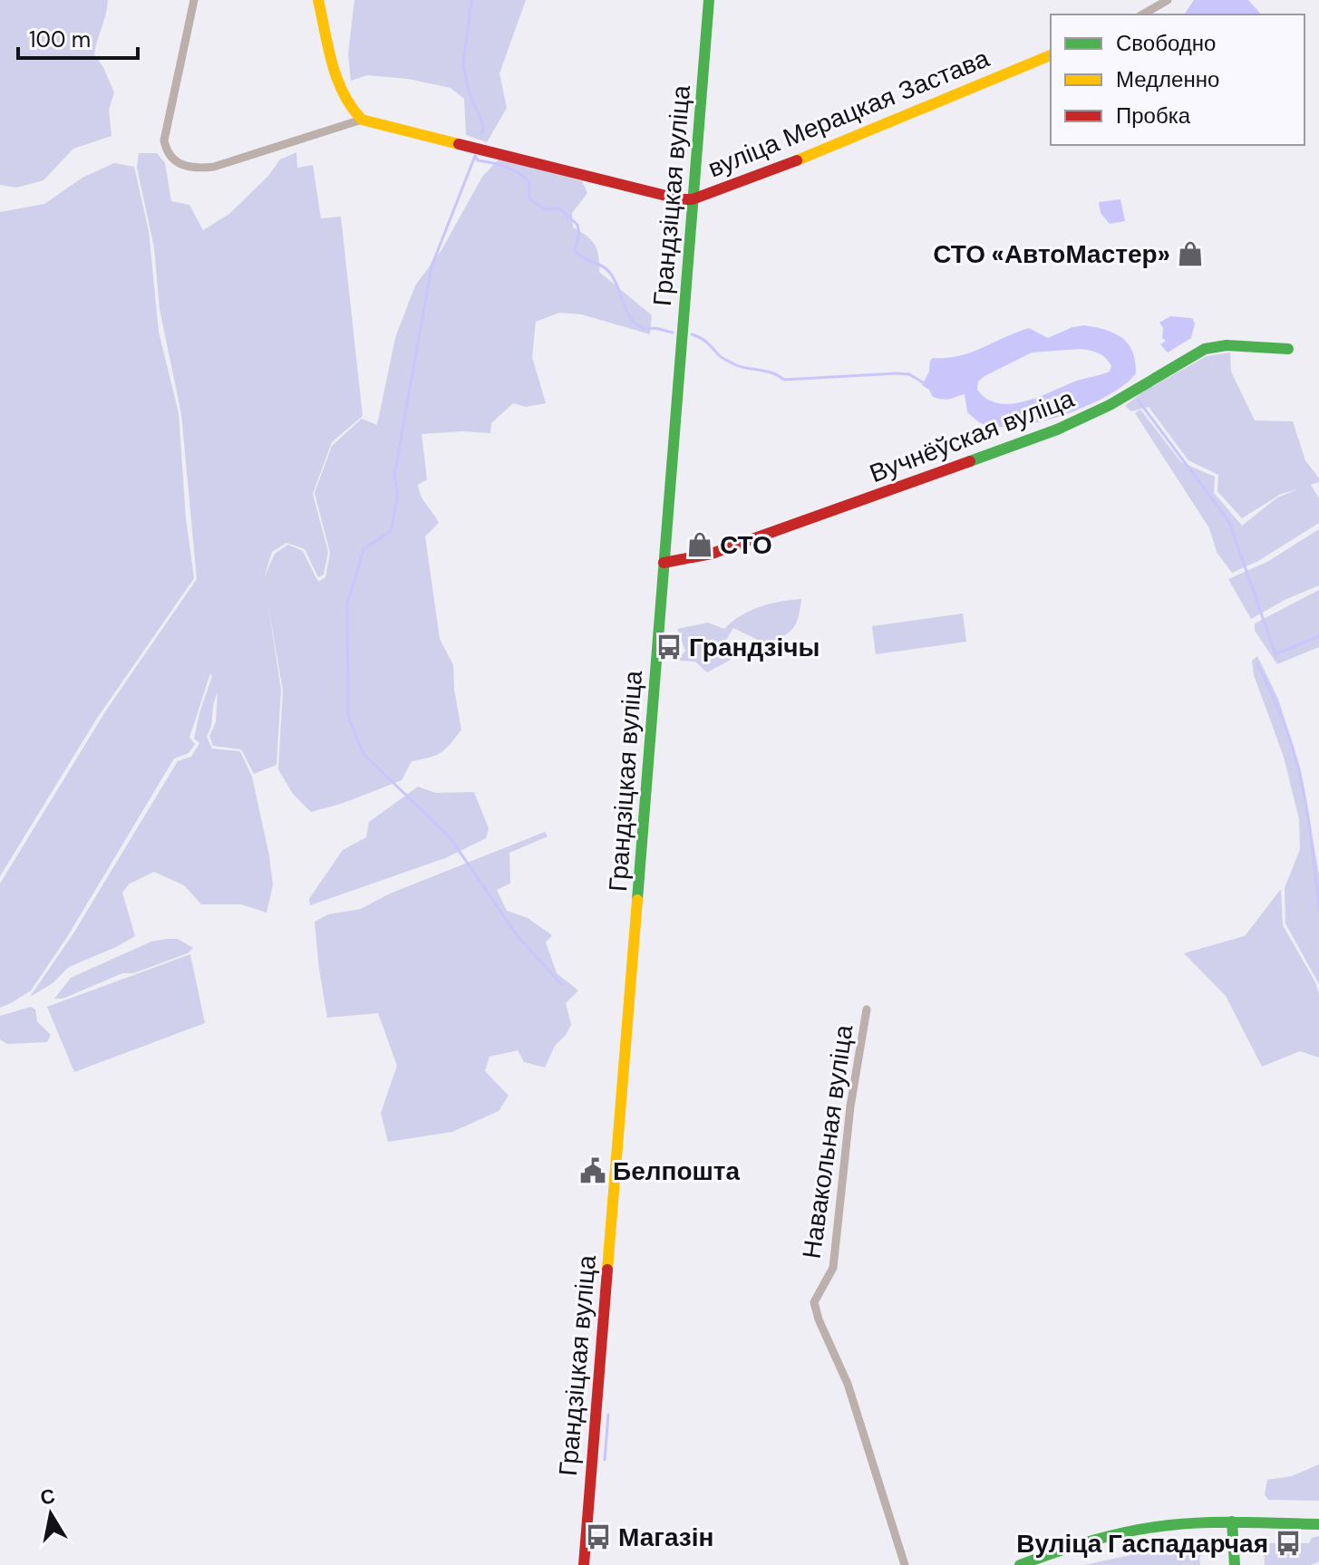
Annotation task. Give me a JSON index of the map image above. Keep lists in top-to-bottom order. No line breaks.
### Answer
{"streets":{"main road":["вуліца Мерацкая Застава","Грандзіцкая вуліца","Вучнёўская вуліца"],"street":["Навакольная вуліца"]},"crossings":[["вуліца Мерацкая Застава","Грандзіцкая вуліца"],["Грандзіцкая вуліца","Вучнёўская вуліца"]],"places":{"shop":["СТО «АвтоМастер»","СТО"],"bus stop":["Грандзічы","Магазін","Вуліца Гаспадарчая"],"public building":["Белпошта"]},"legend":["Свободно","Медленно","Пробка"],"scale_bar":"100 m","north":"top"}
